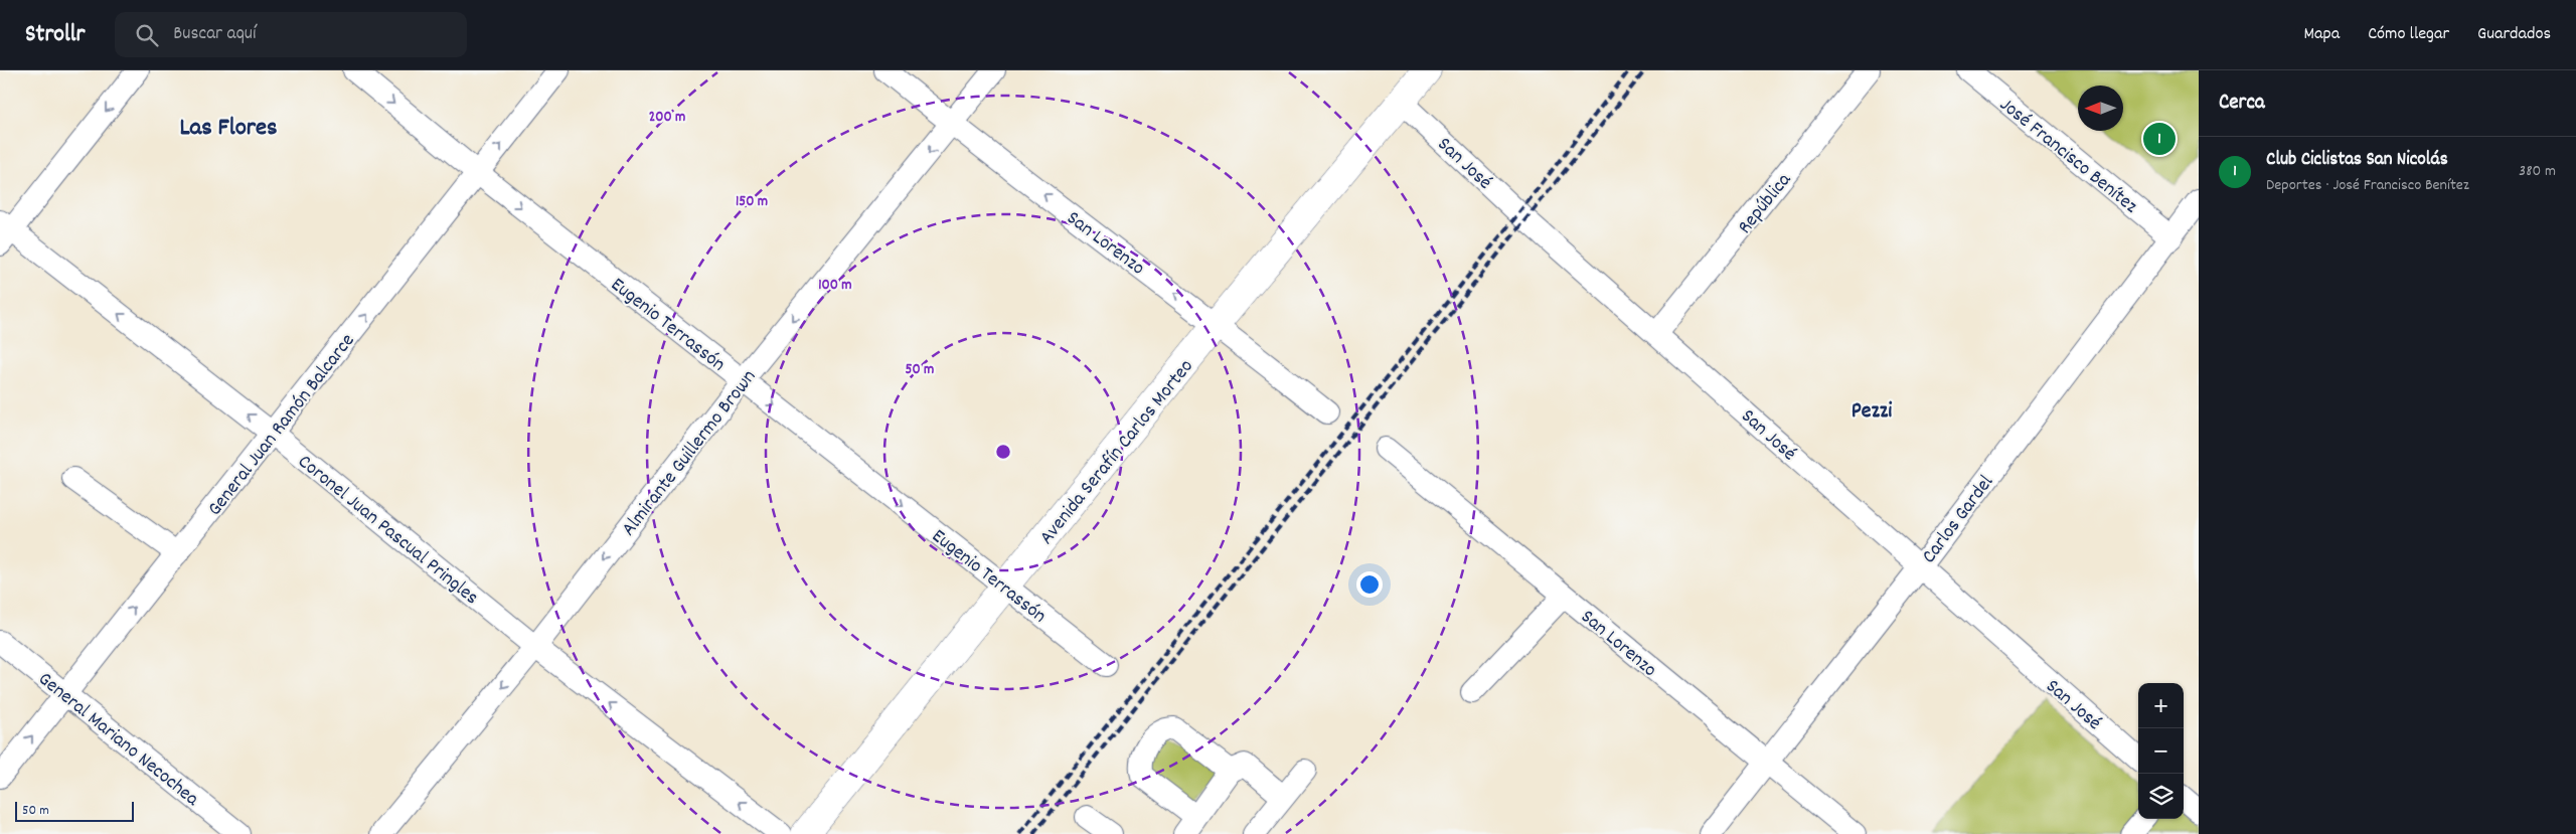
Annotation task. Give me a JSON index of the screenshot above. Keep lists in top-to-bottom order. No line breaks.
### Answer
{"streets":{"main road":["Avenida Serafín Carlos Morteo"],"street":["José Francisco Benítez","San José","República","San Lorenzo","Eugenio Terrassón","General Juan Ramón Balcarce","Almirante Guillermo Brown","Carlos Gardel","Coronel Juan Pascual Pringles","General Mariano Necochea"]},"crossings":[["José Francisco Benítez","Carlos Gardel"],["San José","República"],["San José","Avenida Serafín Carlos Morteo"],["San José","Carlos Gardel"],["San Lorenzo","Avenida Serafín Carlos Morteo"],["San Lorenzo","Almirante Guillermo Brown"],["San Lorenzo","Carlos Gardel"],["Eugenio Terrassón","General Juan Ramón Balcarce"],["Eugenio Terrassón","Avenida Serafín Carlos Morteo"],["Eugenio Terrassón","Almirante Guillermo Brown"],["General Juan Ramón Balcarce","Coronel Juan Pascual Pringles"],["General Juan Ramón Balcarce","General Mariano Necochea"],["Almirante Guillermo Brown","Coronel Juan Pascual Pringles"]],"one_way":["Eugenio Terrassón","General Juan Ramón Balcarce","Almirante Guillermo Brown","Coronel Juan Pascual Pringles"],"districts":["Las Flores","Pezzi"],"scale_bar":"50 m","north":"left","page":{"header":"Strollr","search":"Buscar aquí","nav":["Mapa","Cómo llegar","Guardados"],"heading":"Cerca","pins":"1","list":[{"mark":"1","name":"Club Ciclistas San Nicolás","note":"Deportes · José Francisco Benítez","value":"380 m"}],"map_buttons":["+","−"],"scale":"50 m"},"rings":["200 m","150 m","100 m","50 m"]}
